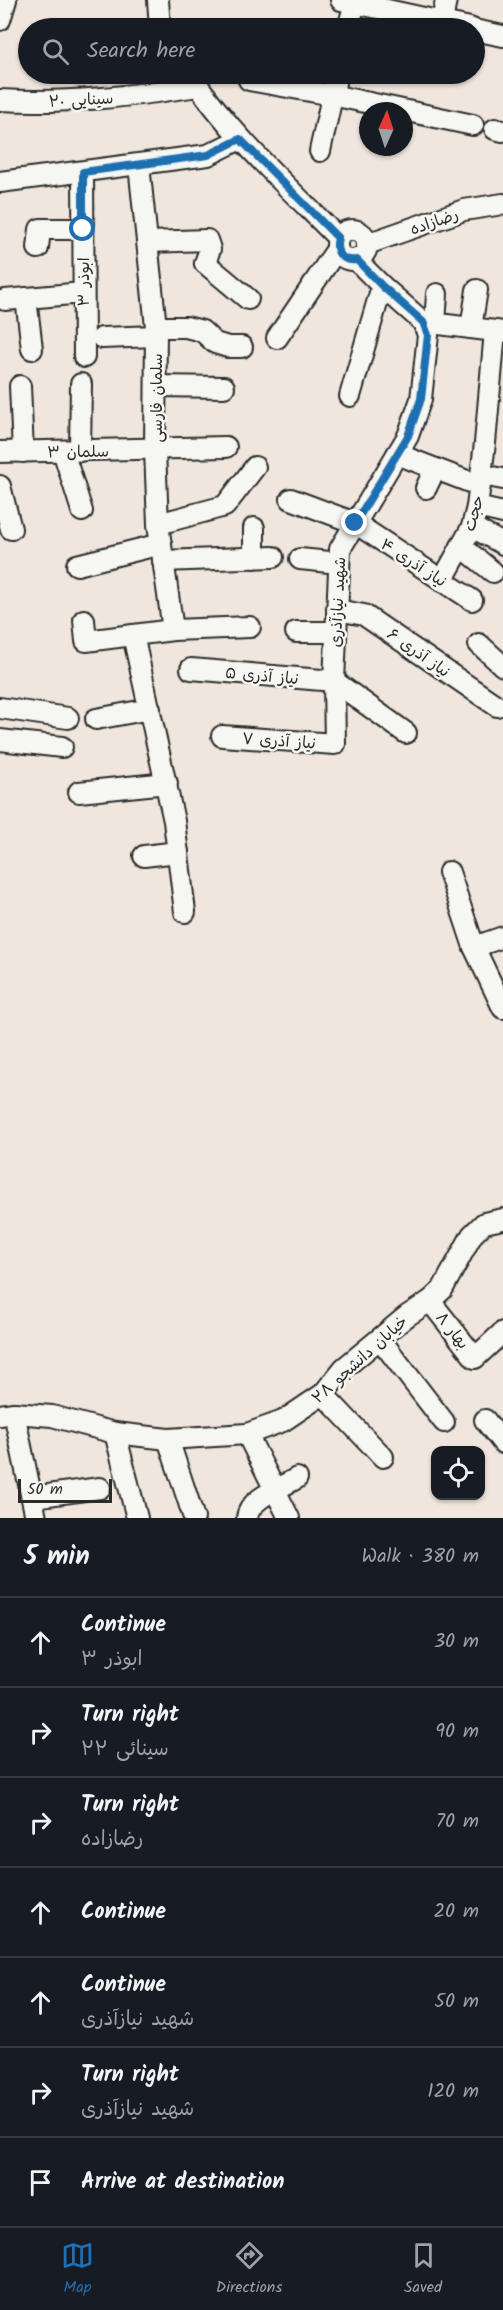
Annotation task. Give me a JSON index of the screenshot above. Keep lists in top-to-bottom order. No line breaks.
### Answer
{"streets":{"street":["سینایی ۲۰","رضازاده","ابوذر ۳","سلمان فارسی","سلمان ۳","حجت","نیاز آذری ۴","شهید نیازآذری","نیاز آذری ۶","نیاز آذری ۵","نیاز آذری ۷","بهار ۸","خیابان دانشجو ۲۸"]},"crossings":[["سلمان فارسی","سلمان ۳"],["حجت","نیاز آذری ۴"],["نیاز آذری ۴","شهید نیازآذری"],["شهید نیازآذری","نیاز آذری ۶"],["شهید نیازآذری","نیاز آذری ۵"],["شهید نیازآذری","نیاز آذری ۷"],["بهار ۸","خیابان دانشجو ۲۸"]],"scale_bar":"50 m","north":"top","page":{"search":"Search here","scale":"50 m","heading":["5 min","Walk · 380 m"],"list":[["Continue","ابوذر ۳","30 m"],["Turn right","سینائی ۲۲","90 m"],["Turn right","رضازاده","70 m"],["Continue","20 m"],["Continue","شهید نیازآذری","50 m"],["Turn right","شهید نیازآذری","120 m"],"Arrive at destination"],"nav":["Map","Directions","Saved"]}}
